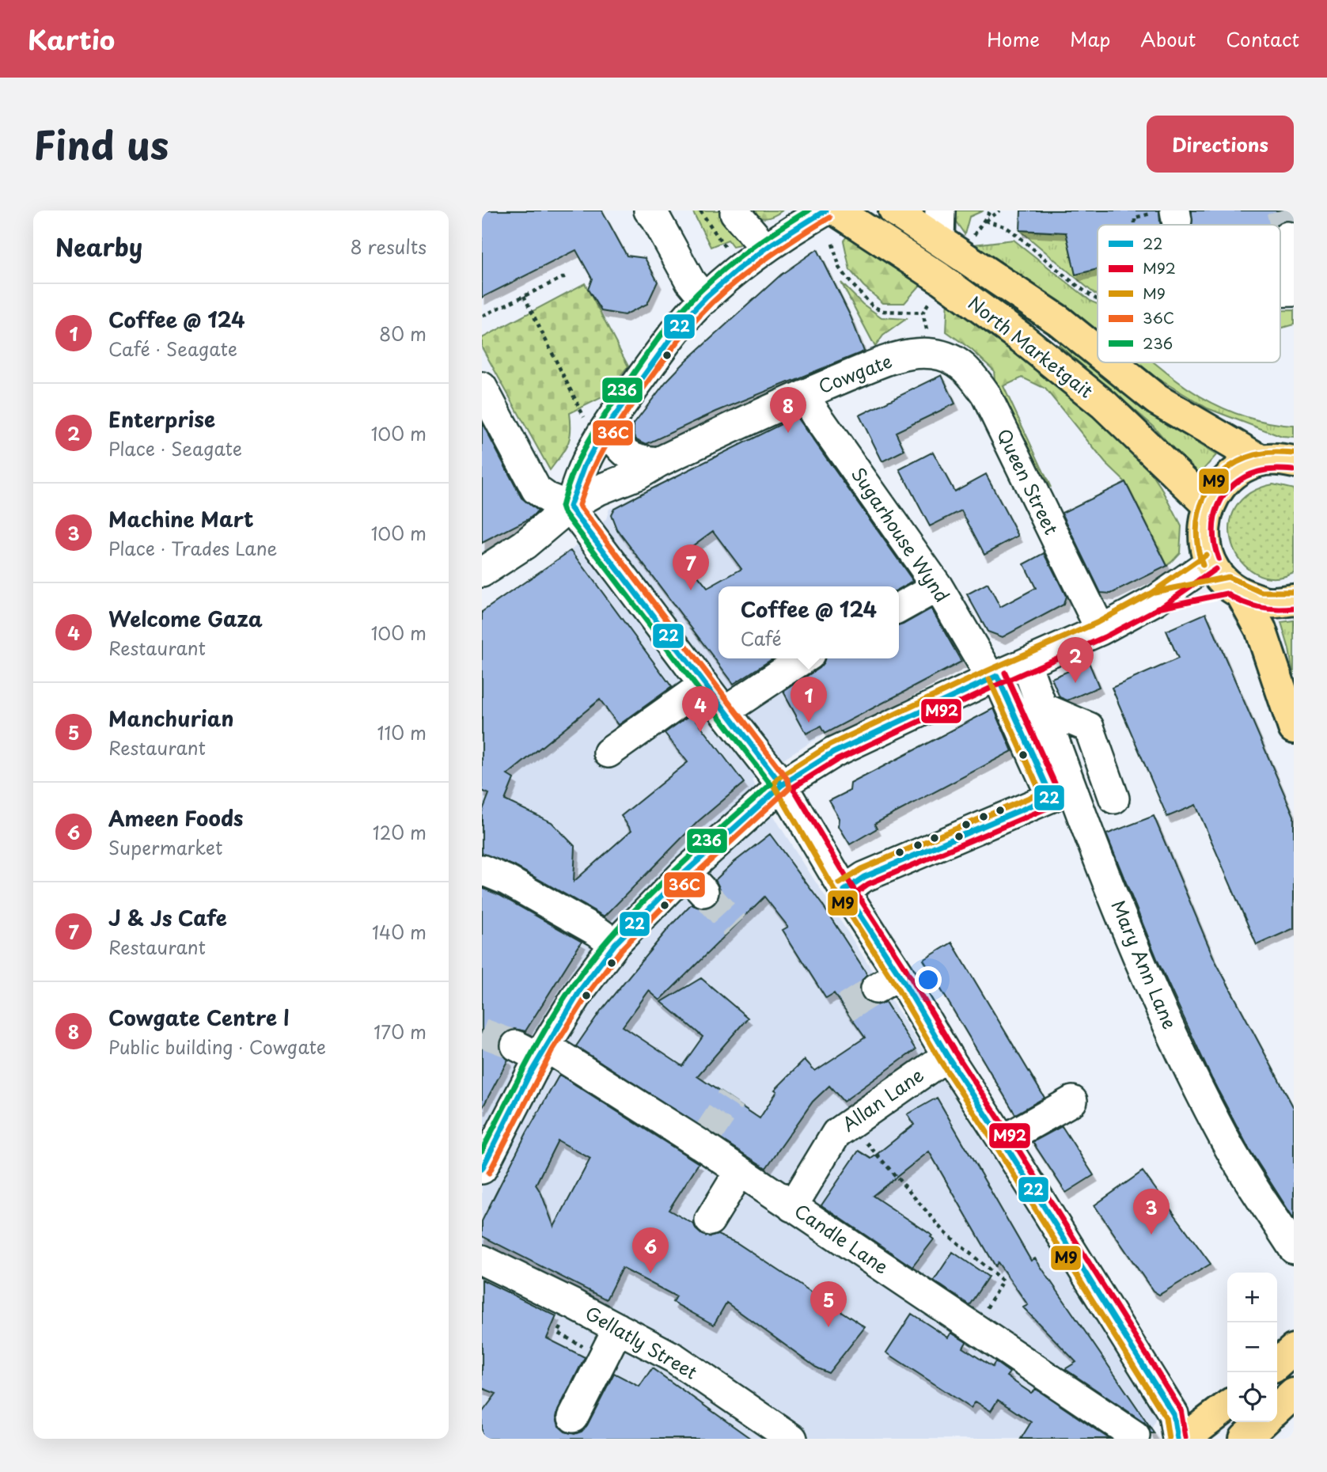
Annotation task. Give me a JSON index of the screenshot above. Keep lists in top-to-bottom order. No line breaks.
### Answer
{"streets":{"main road":["North Marketgait"],"street":["Cowgate","Queen Street","Sugarhouse Wynd","Mary Ann Lane","Allan Lane","Candle Lane","Gellatly Street"]},"crossings":[["Cowgate","Queen Street"],["Cowgate","Sugarhouse Wynd"],["Allan Lane","Candle Lane"]],"lines":["transit line 22","transit line 236","transit line 36C","transit line M9","transit line M92"],"legend":["22","M92","M9","36C","236"],"page":{"header":"Kartio","nav":["Home","Map","About","Contact"],"title":"Find us","buttons":"Directions","heading":["Nearby","8 results"],"list":[{"mark":"1","name":"Coffee @ 124","note":"Café · Seagate","value":"80 m"},{"mark":"2","name":"Enterprise","note":"Place · Seagate","value":"100 m"},{"mark":"3","name":"Machine Mart","note":"Place · Trades Lane","value":"100 m"},{"mark":"4","name":"Welcome Gaza","note":"Restaurant","value":"100 m"},{"mark":"5","name":"Manchurian","note":"Restaurant","value":"110 m"},{"mark":"6","name":"Ameen Foods","note":"Supermarket","value":"120 m"},{"mark":"7","name":"J & Js Cafe","note":"Restaurant","value":"140 m"},{"mark":"8","name":"Cowgate Centre l","note":"Public building · Cowgate","value":"170 m"}],"pins":["8","7","2","1","4","3","6","5"],"popup":["Coffee @ 124","Café"],"map_buttons":["+","−"]}}
